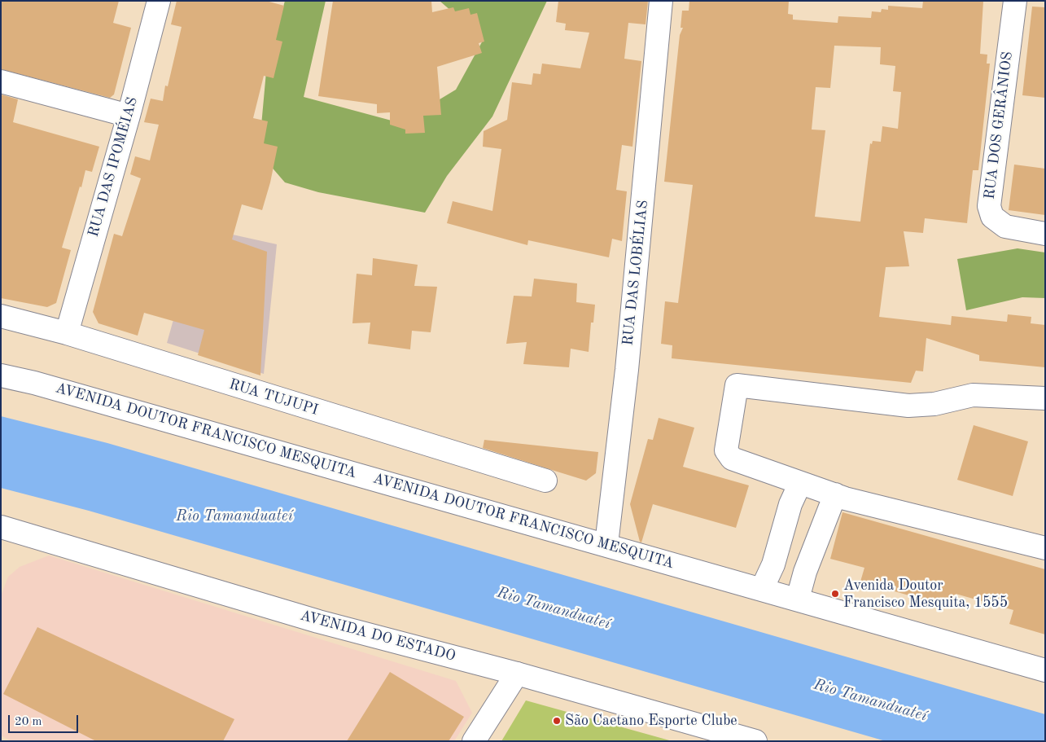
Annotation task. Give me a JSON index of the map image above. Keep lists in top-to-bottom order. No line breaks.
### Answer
{"streets":{"main road":["RUA DOS GERÂNIOS","RUA DAS IPOMÉIAS","RUA DAS LOBÉLIAS","RUA TUJUPI","AVENIDA DOUTOR FRANCISCO MESQUITA","AVENIDA DO ESTADO"]},"crossings":[["RUA DAS IPOMÉIAS","RUA TUJUPI"],["RUA DAS LOBÉLIAS","AVENIDA DOUTOR FRANCISCO MESQUITA"]],"water":["Rio Tamanduateí"],"places":["Avenida Doutor Francisco Mesquita, 1555","São Caetano Esporte Clube"],"scale_bar":"20 m"}
